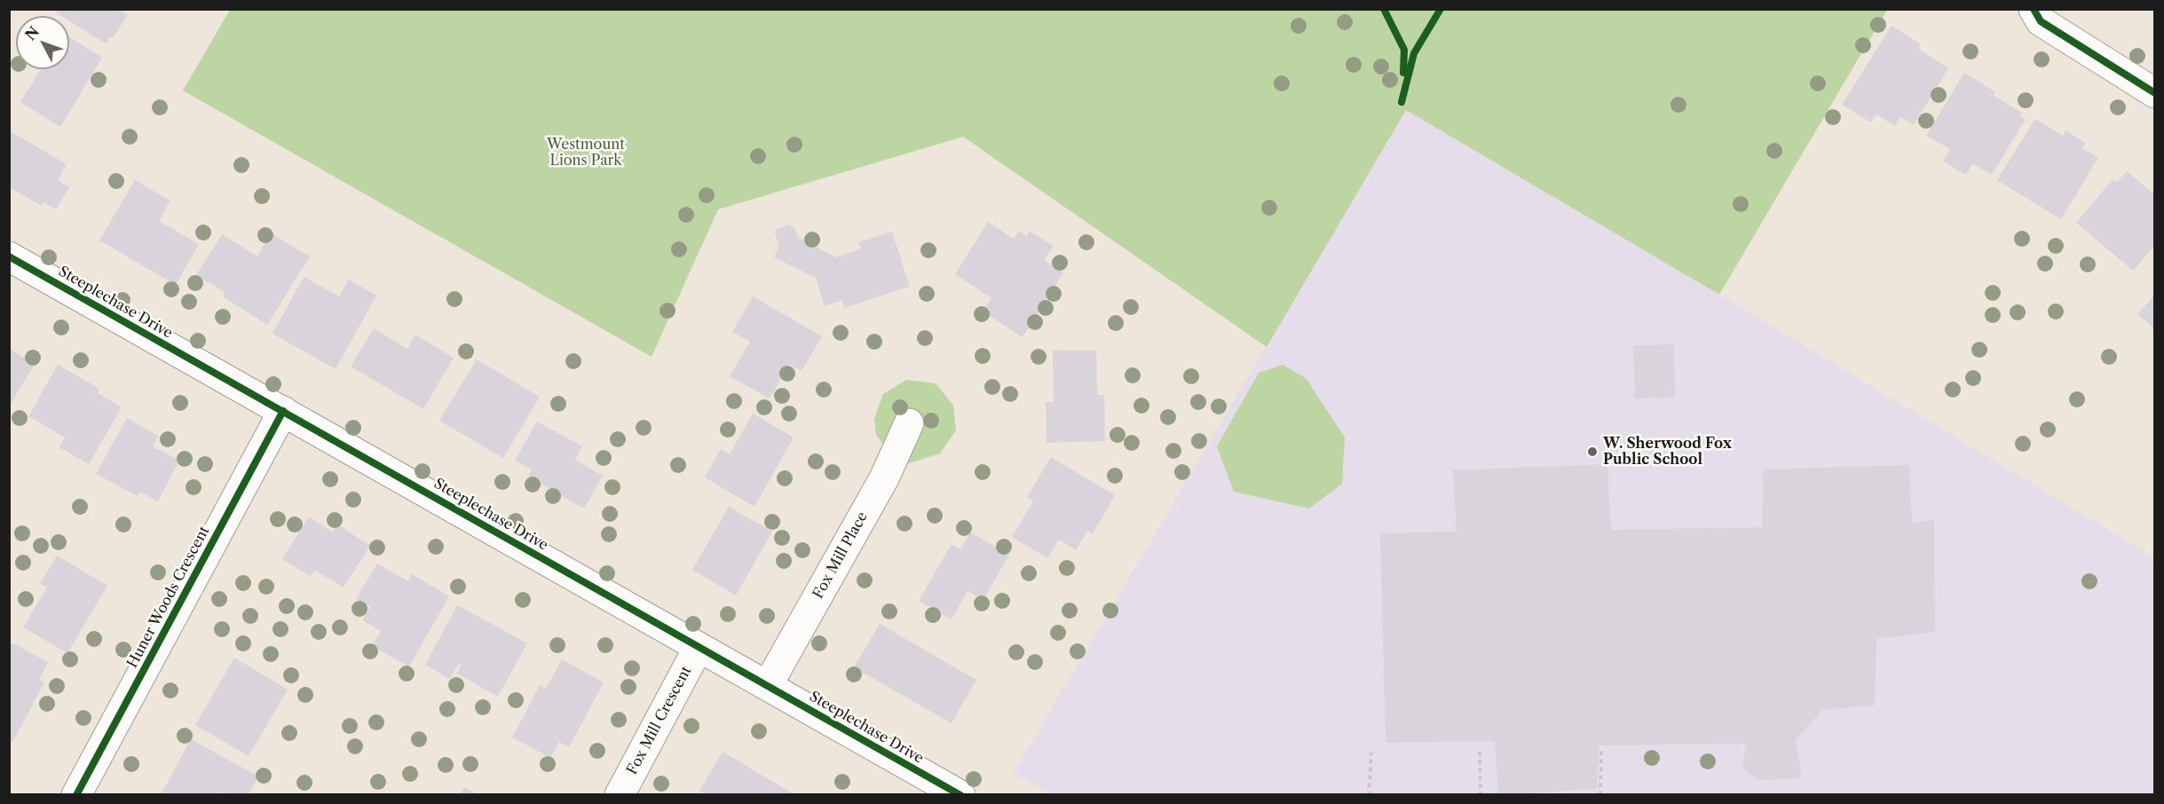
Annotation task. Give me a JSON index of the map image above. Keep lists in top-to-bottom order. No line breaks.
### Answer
{"streets":{"street":["Steeplechase Drive","Fox Mill Place","Huner Woods Crescent","Fox Mill Crescent"]},"crossings":[["Steeplechase Drive","Fox Mill Place"],["Steeplechase Drive","Huner Woods Crescent"],["Steeplechase Drive","Fox Mill Crescent"]],"parks":["Westmount Lions Park"],"places":["W. Sherwood Fox Public School"],"north":"top left"}
